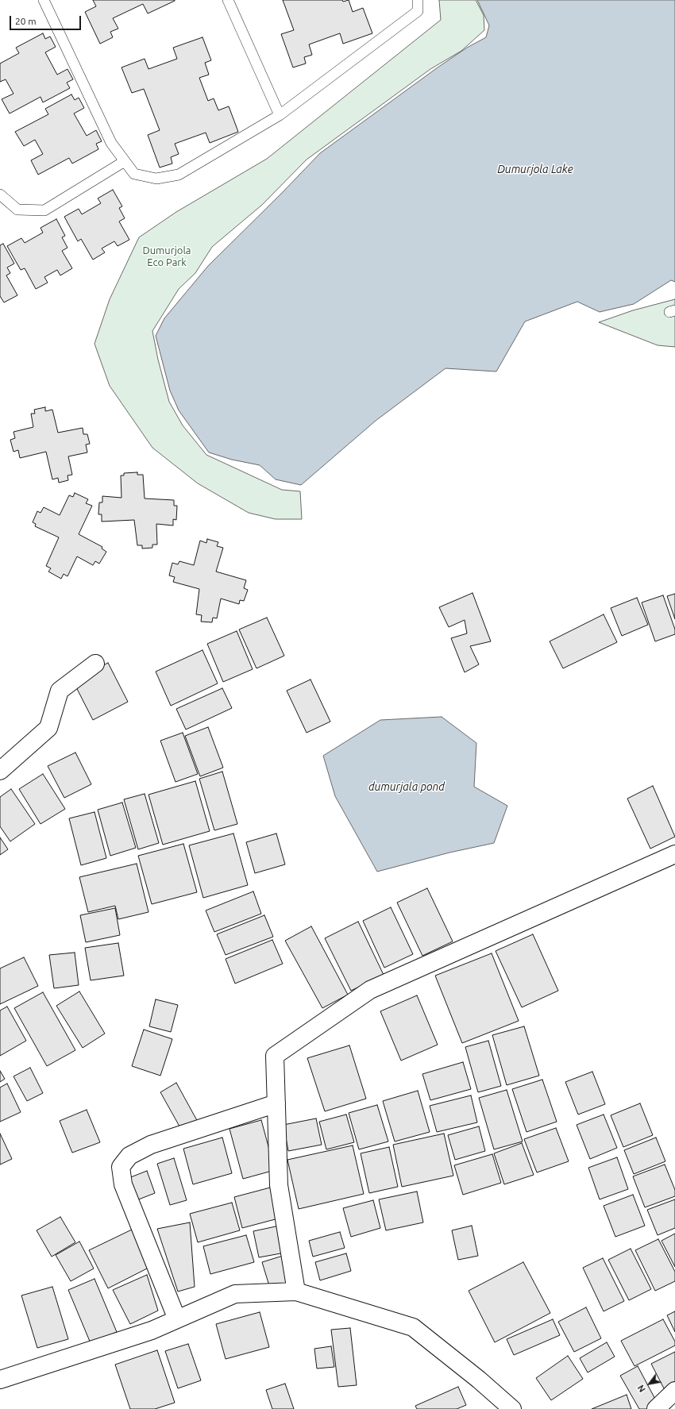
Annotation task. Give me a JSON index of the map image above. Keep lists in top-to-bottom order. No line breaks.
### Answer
{"water":["Dumurjola Lake","dumurjala pond"],"parks":["Dumurjola Eco Park"],"scale_bar":"20 m","north":"bottom left"}
